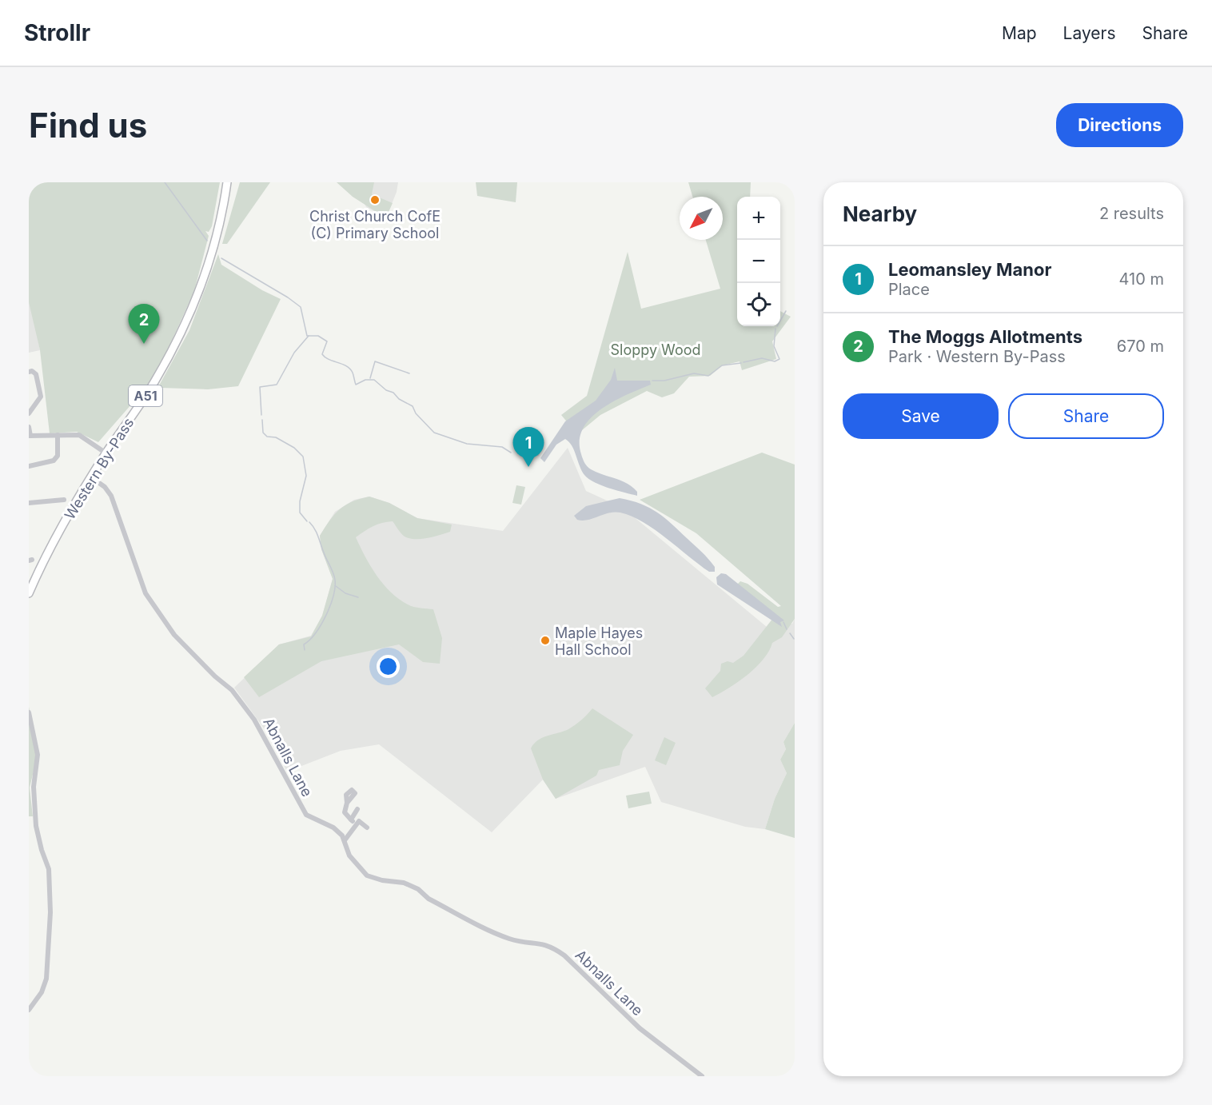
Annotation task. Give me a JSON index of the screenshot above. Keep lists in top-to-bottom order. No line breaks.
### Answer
{"streets":{"highway":["A51","Western By-Pass"],"street":["Abnalls Lane"]},"crossings":[["Western By-Pass","Abnalls Lane"]],"parks":["Sloppy Wood"],"places":["Christ Church CofE (C) Primary School","Maple Hayes Hall School"],"north":"bottom left","page":{"header":"Strollr","nav":["Map","Layers","Share"],"buttons":["Directions",["Save","Share"]],"title":"Find us","heading":["Nearby","2 results"],"map_buttons":["+","−"],"list":[{"mark":"1","name":"Leomansley Manor","note":"Place","value":"410 m"},{"mark":"2","name":"The Moggs Allotments","note":"Park · Western By-Pass","value":"670 m"}],"pins":["2","1"]}}
